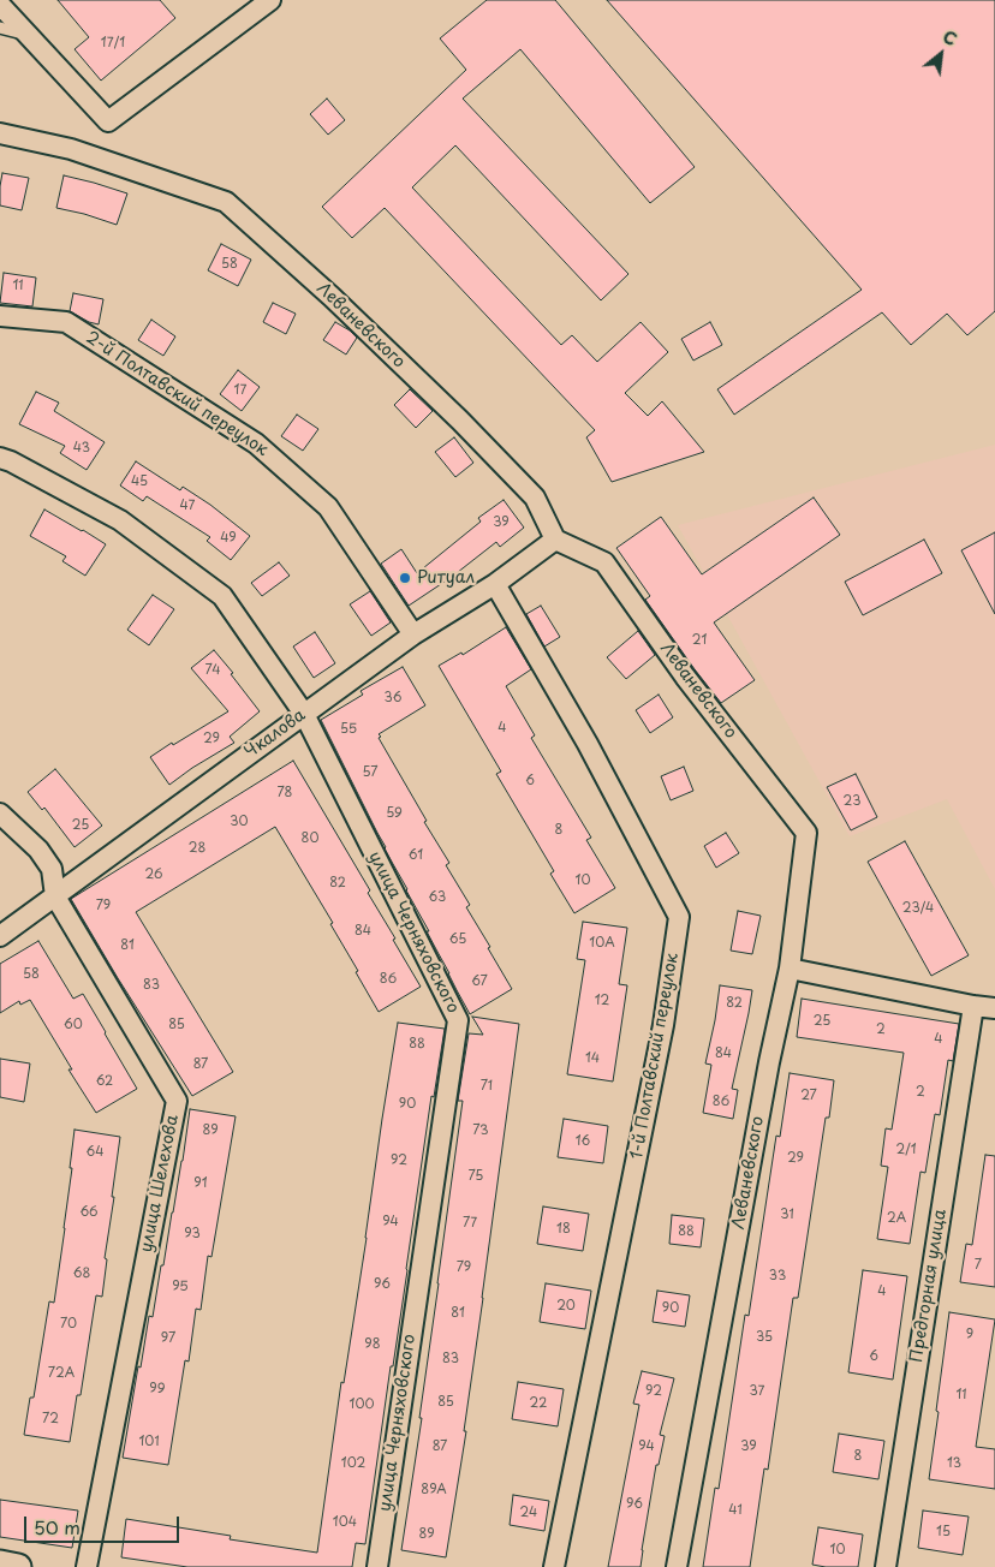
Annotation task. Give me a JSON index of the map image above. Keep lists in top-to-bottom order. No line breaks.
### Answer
{"streets":{"street":["Леваневского","2-й Полтавский переулок","Чкалова","улица Черняховского","1-й Полтавский переулок","улица Шелехова","Предгорная улица"]},"crossings":[["Леваневского","Чкалова"],["2-й Полтавский переулок","Чкалова"],["Чкалова","улица Черняховского"],["Чкалова","1-й Полтавский переулок"],["Чкалова","улица Шелехова"]],"places":["Ритуал"],"house_numbers":["17/1","58","11","17","43","45","47","39","49","21","74","36","4","55","29","57","6","78","23","59","30","25","8","80","28","61","26","10","82","63","79","23/4","84","65","10А","81","58","86","67","83","12","82","25","60","85","2","4","88","84","14","87","62","71","2","27","86","90","89","73","16","2/1","64","29","92","75","91","66","31","2А","94","77","18","88","93","7","79","68","33","96","95","4","20","90","81","70","9","35","97","98","6","83","72А","99","92","37","11","85","22","100","72","101","87","94","39","8","102","13","89А","96","41","24","104","15","89","10"],"scale_bar":"50 m","north":"top right"}
